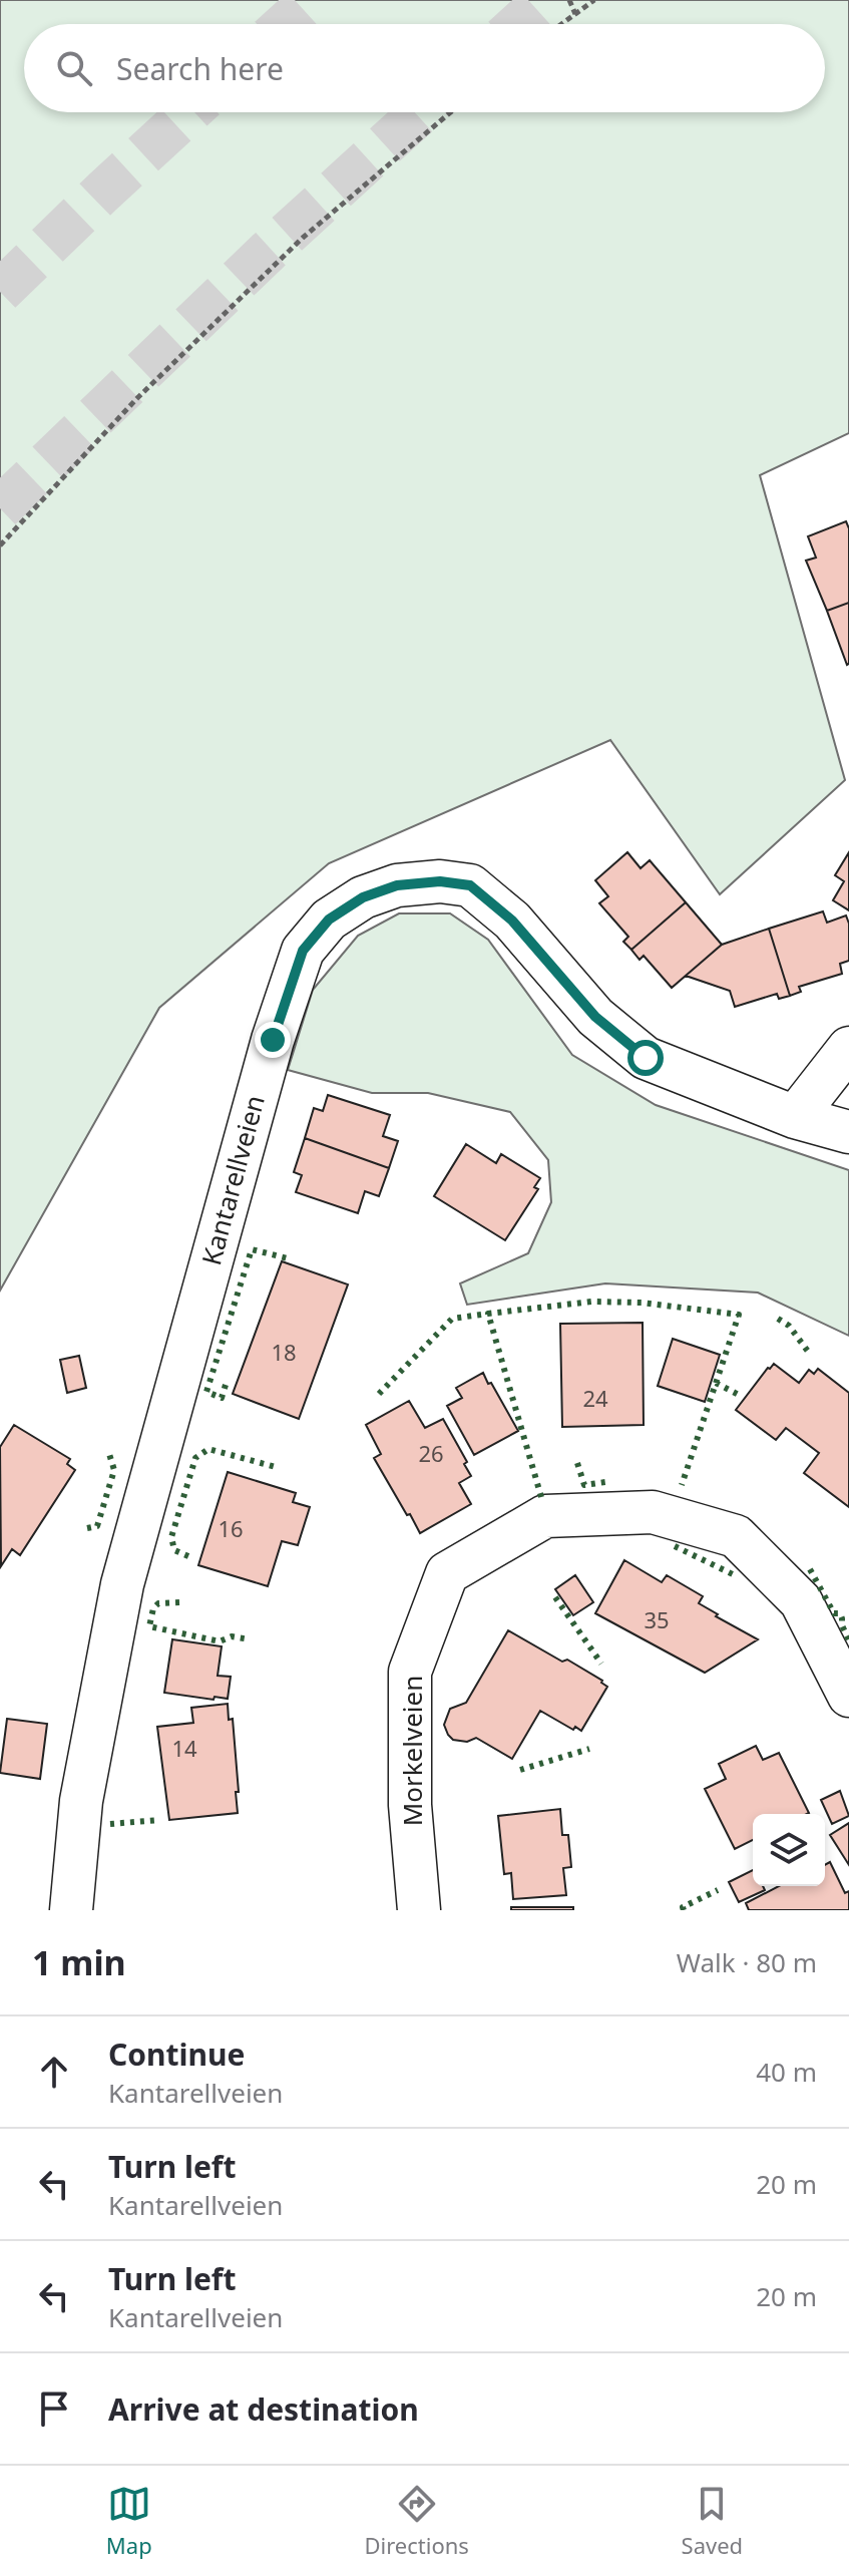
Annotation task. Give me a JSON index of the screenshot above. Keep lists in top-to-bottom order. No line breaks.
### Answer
{"streets":{"street":["Kantarellveien","Morkelveien"]},"house_numbers":["18","24","26","16","35","14"],"page":{"search":"Search here","heading":["1 min","Walk · 80 m"],"list":[["Continue","Kantarellveien","40 m"],["Turn left","Kantarellveien","20 m"],["Turn left","Kantarellveien","20 m"],"Arrive at destination"],"nav":["Map","Directions","Saved"]}}
